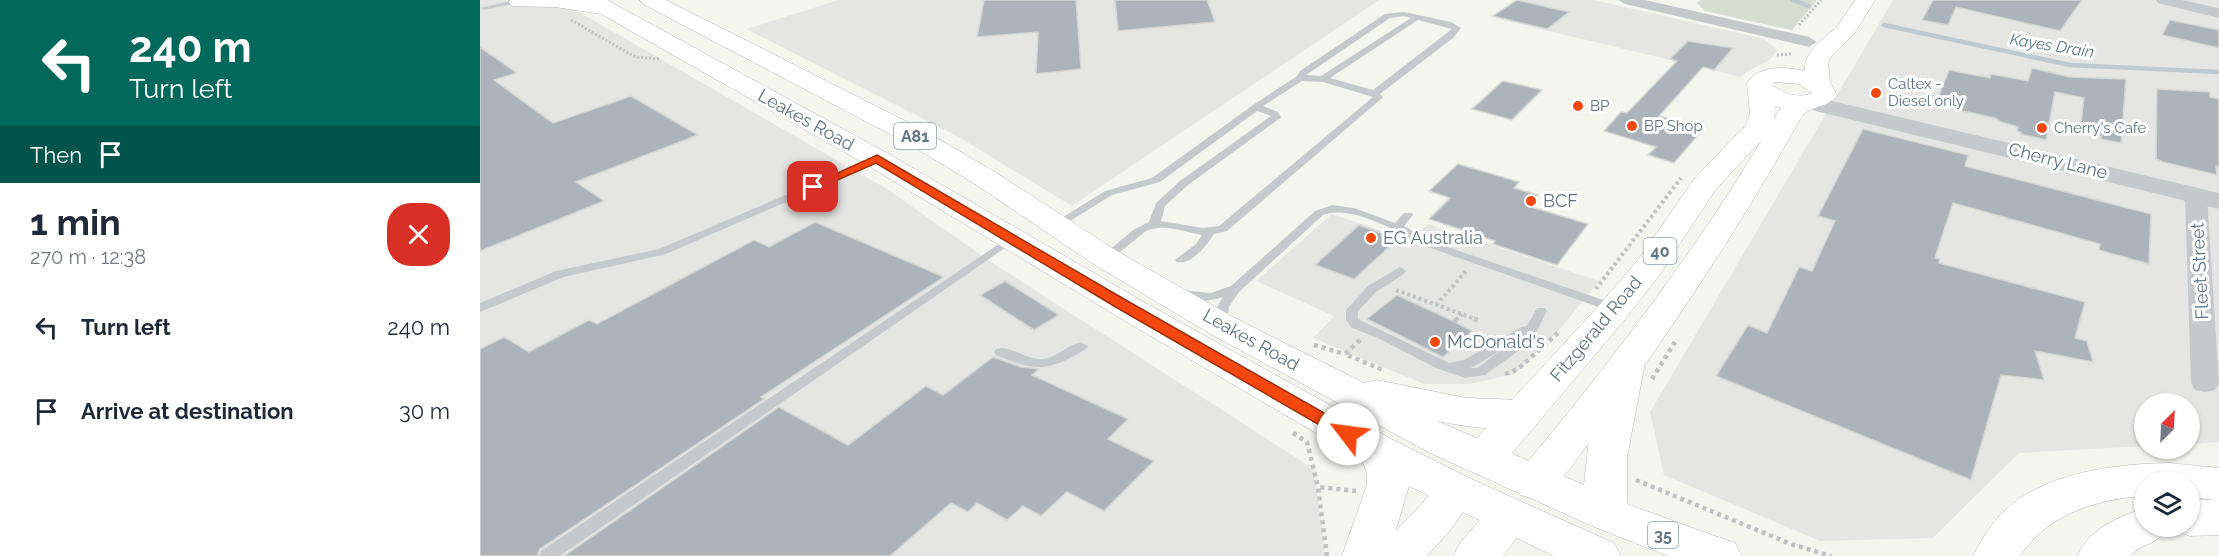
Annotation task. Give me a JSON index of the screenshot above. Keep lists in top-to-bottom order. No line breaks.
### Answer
{"streets":{"main road":["Leakes Road","A81","40","Fitzgerald Road","35"],"street":["Cherry Lane","Fleet Street"]},"crossings":[["Leakes Road","Fitzgerald Road"],["Cherry Lane","40"],["Cherry Lane","Fleet Street"],["40","35"]],"water":["Kayes Drain"],"places":["Caltex - Diesel only","BP","BP Shop","Cherry's Cafe","BCF","EG Australia","McDonald's"],"north":"top right","page":{"turn":["240 m","Turn left"],"then":"Then","heading":["1 min","270 m · 12:38"],"list":[{"name":"Turn left","value":"240 m"},{"name":"Arrive at destination","value":"30 m"}]}}
